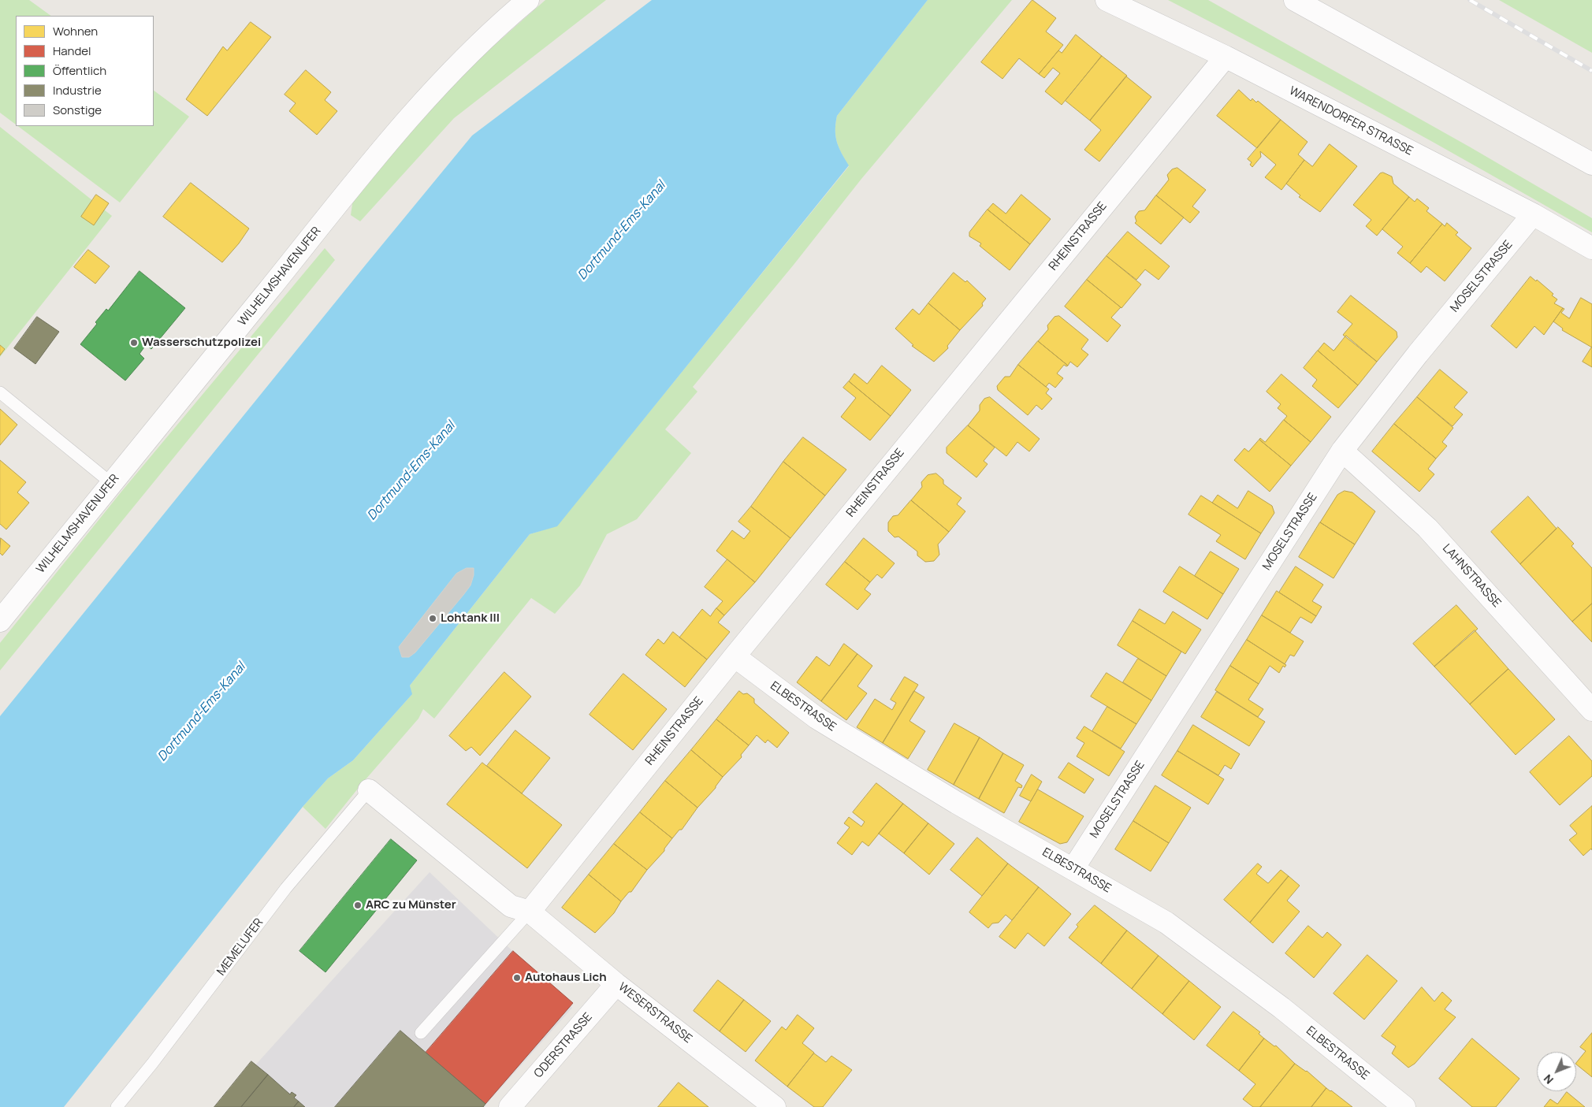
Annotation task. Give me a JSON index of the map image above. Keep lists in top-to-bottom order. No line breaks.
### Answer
{"streets":{"street":["WARENDORFER STRASSE","RHEINSTRASSE","WILHELMSHAVENUFER","MOSELSTRASSE","LAHNSTRASSE","ELBESTRASSE","WESERSTRASSE","ODERSTRASSE"],"lane":["MEMELUFER"]},"crossings":[["WARENDORFER STRASSE","RHEINSTRASSE"],["WARENDORFER STRASSE","MOSELSTRASSE"],["RHEINSTRASSE","ELBESTRASSE"],["RHEINSTRASSE","WESERSTRASSE"],["MOSELSTRASSE","LAHNSTRASSE"],["MOSELSTRASSE","ELBESTRASSE"],["MEMELUFER","WESERSTRASSE"],["WESERSTRASSE","ODERSTRASSE"]],"water":["Dortmund-Ems-Kanal"],"places":["Wasserschutzpolizei","Lohtank III","ARC zu Münster","Autohaus Lich"],"legend":["Wohnen","Handel","Öffentlich","Industrie","Sonstige"],"north":"bottom left"}
